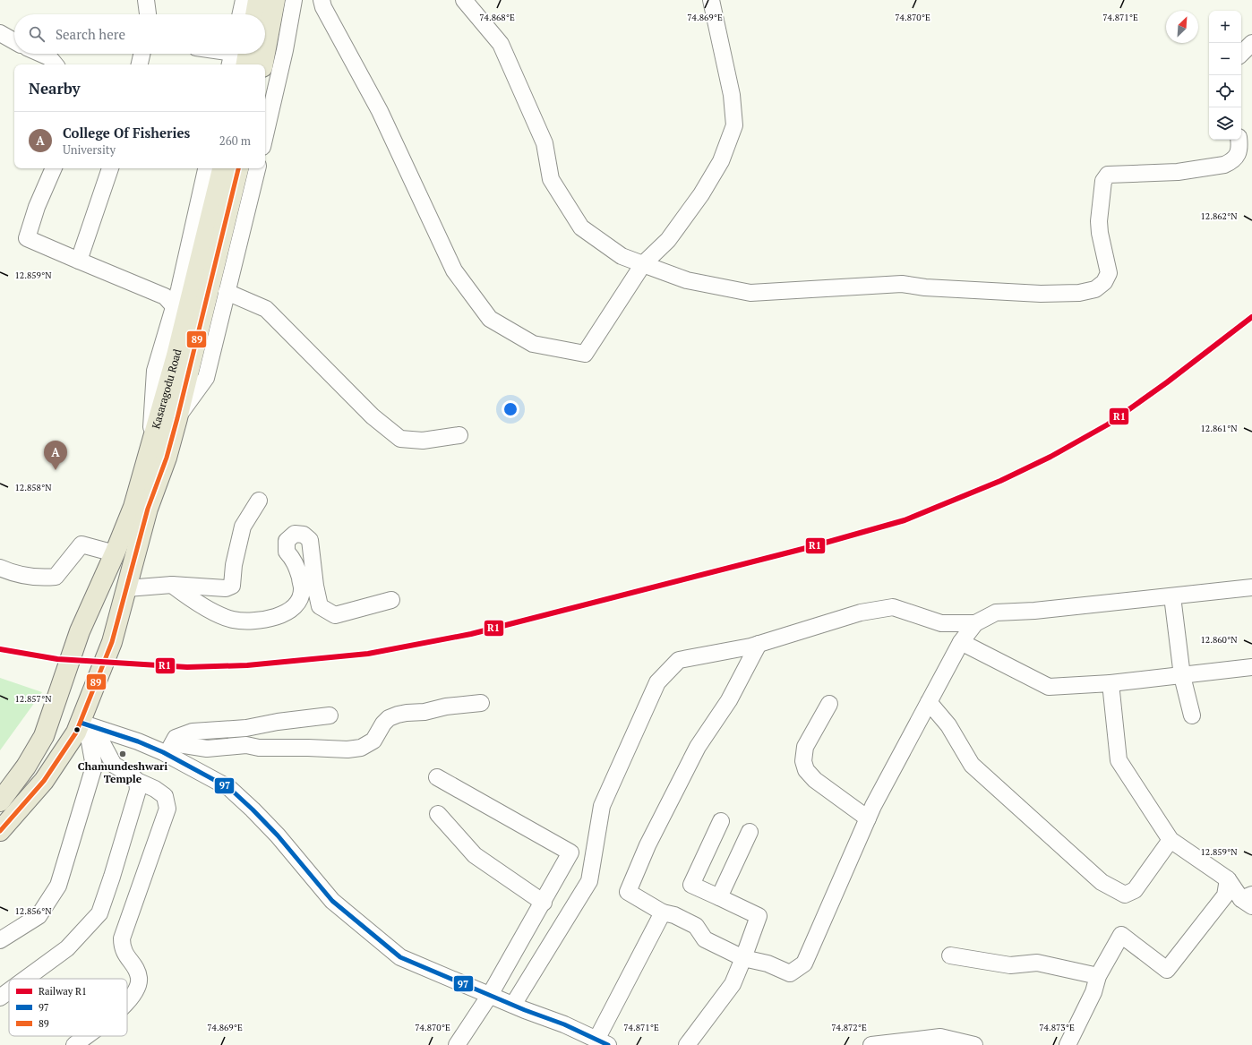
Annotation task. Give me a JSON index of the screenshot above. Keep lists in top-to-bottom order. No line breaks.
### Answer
{"streets":{"highway":["Kasaragodu Road"]},"places":["Chamundeshwari Temple"],"lines":["transit line 89","rail line R1","transit line 97"],"legend":["Railway R1","97","89"],"north":"top right","page":{"map_buttons":["+","−"],"search":"Search here","heading":"Nearby","list":[{"mark":"A","name":"College Of Fisheries","note":"University","value":"260 m"}],"pins":"A"},"coordinates":["74.868°E","74.869°E","74.870°E","74.871°E","12.862°N","12.859°N","12.861°N","12.858°N","12.860°N","12.857°N","12.856°N","74.872°E","74.873°E"]}
